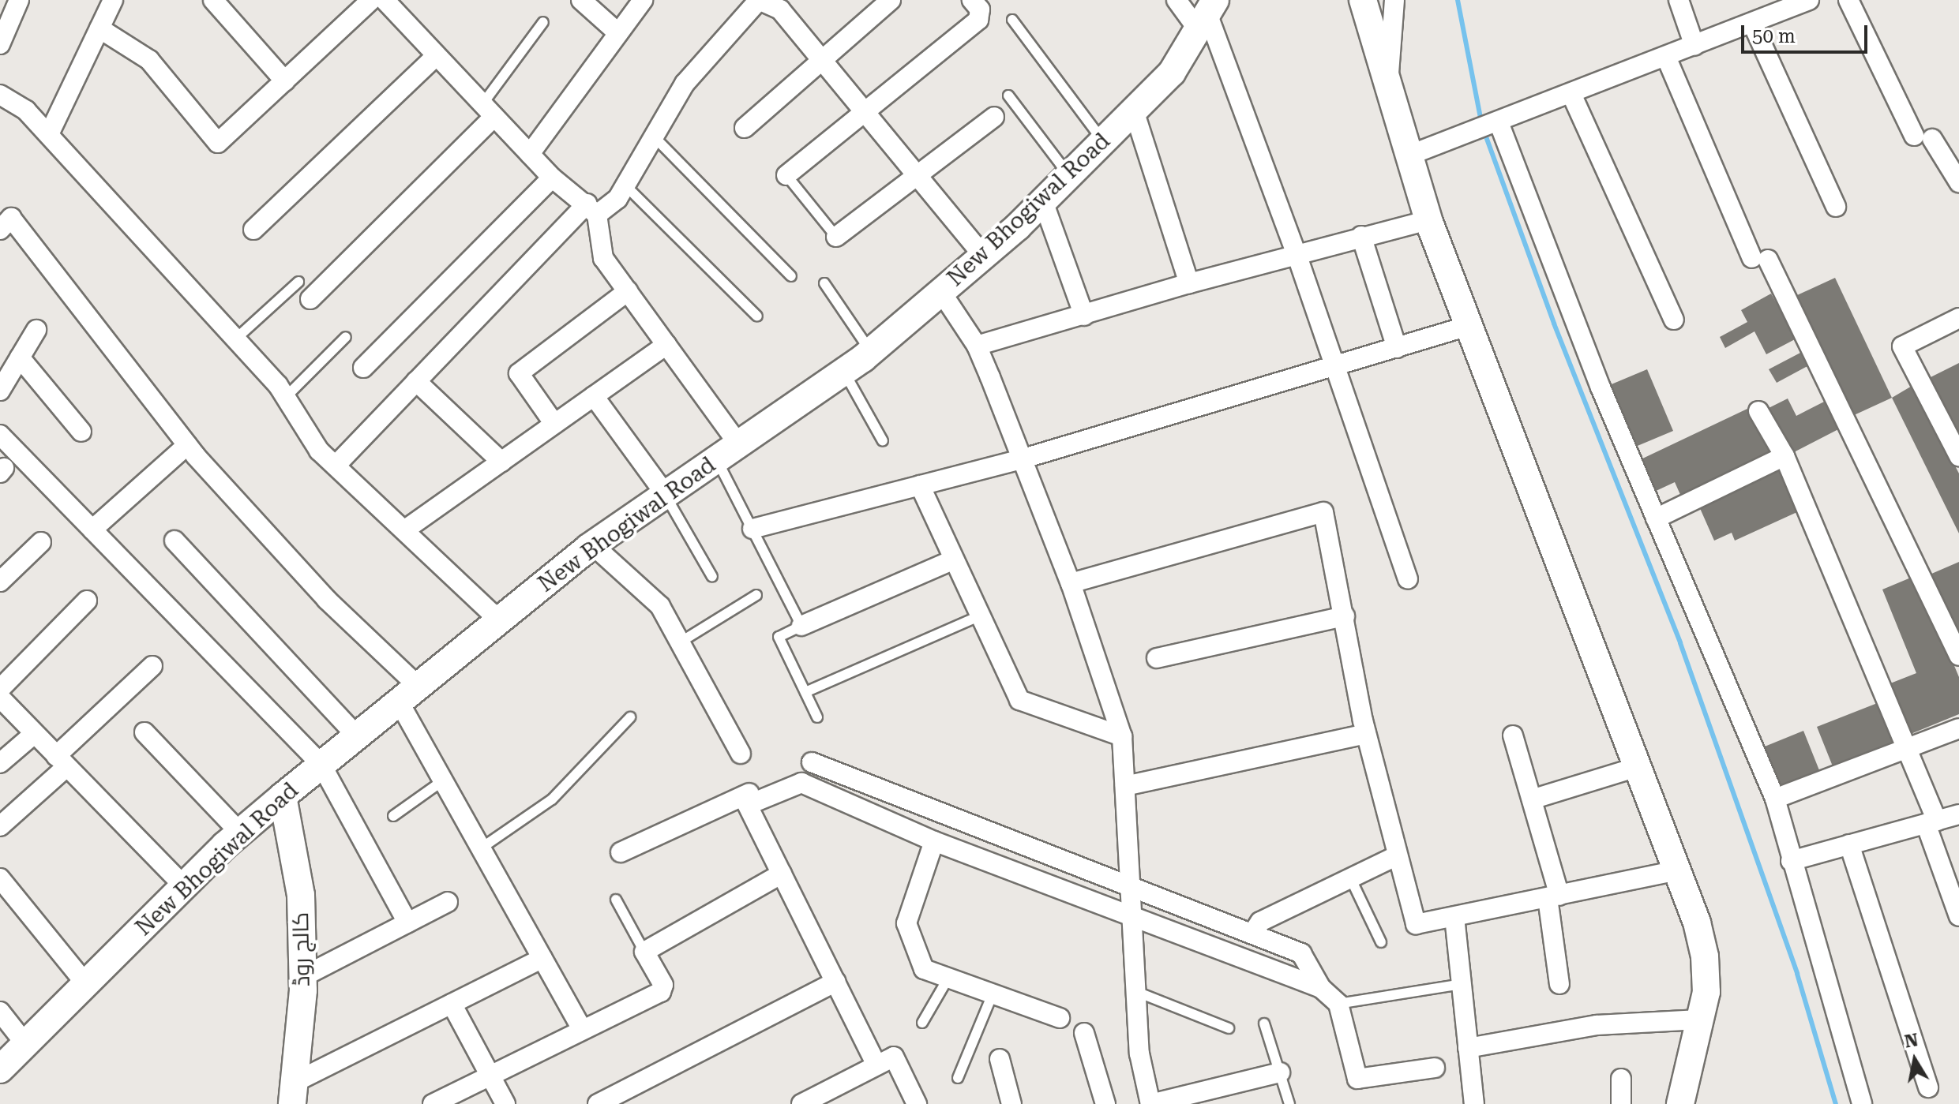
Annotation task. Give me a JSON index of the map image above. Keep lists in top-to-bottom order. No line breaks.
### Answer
{"streets":{"street":["New Bhogiwal Road","کالج روڈ"]},"crossings":[["New Bhogiwal Road","کالج روڈ"]],"scale_bar":"50 m","north":"top"}
